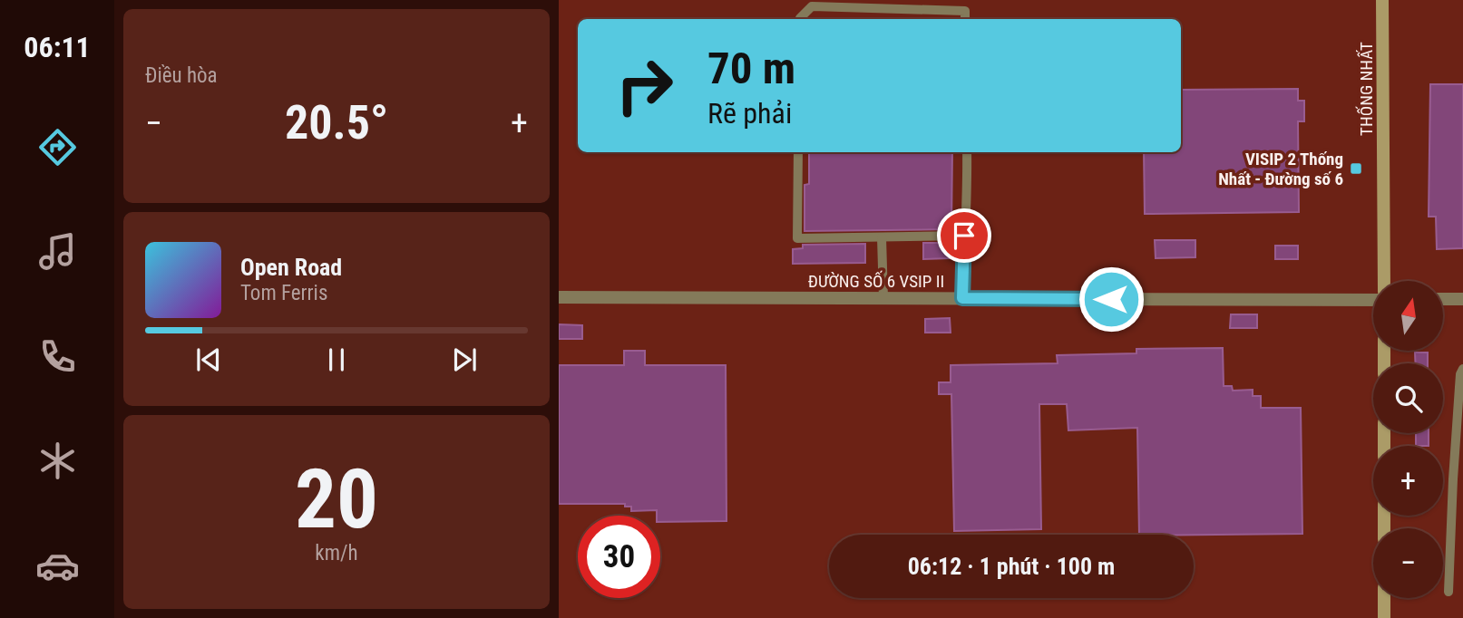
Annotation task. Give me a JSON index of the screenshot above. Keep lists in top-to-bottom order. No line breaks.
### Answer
{"streets":{"street":["THỐNG NHẤT","ĐƯỜNG SỐ 6 VSIP II"]},"places":{"transit":["VISIP 2 Thống Nhất - Đường số 6"]},"north":"top","page":{"tabs":"06:11","tile":["Điều hòa",["20","km/h"]],"turn":["70 m","Rẽ phải"],"heat":["−","20.5°","+"],"song":["Open Road","Tom Ferris"],"map_buttons":["+","−"],"limit":"30","trip":"06:12 · 1 phút · 100 m"}}
